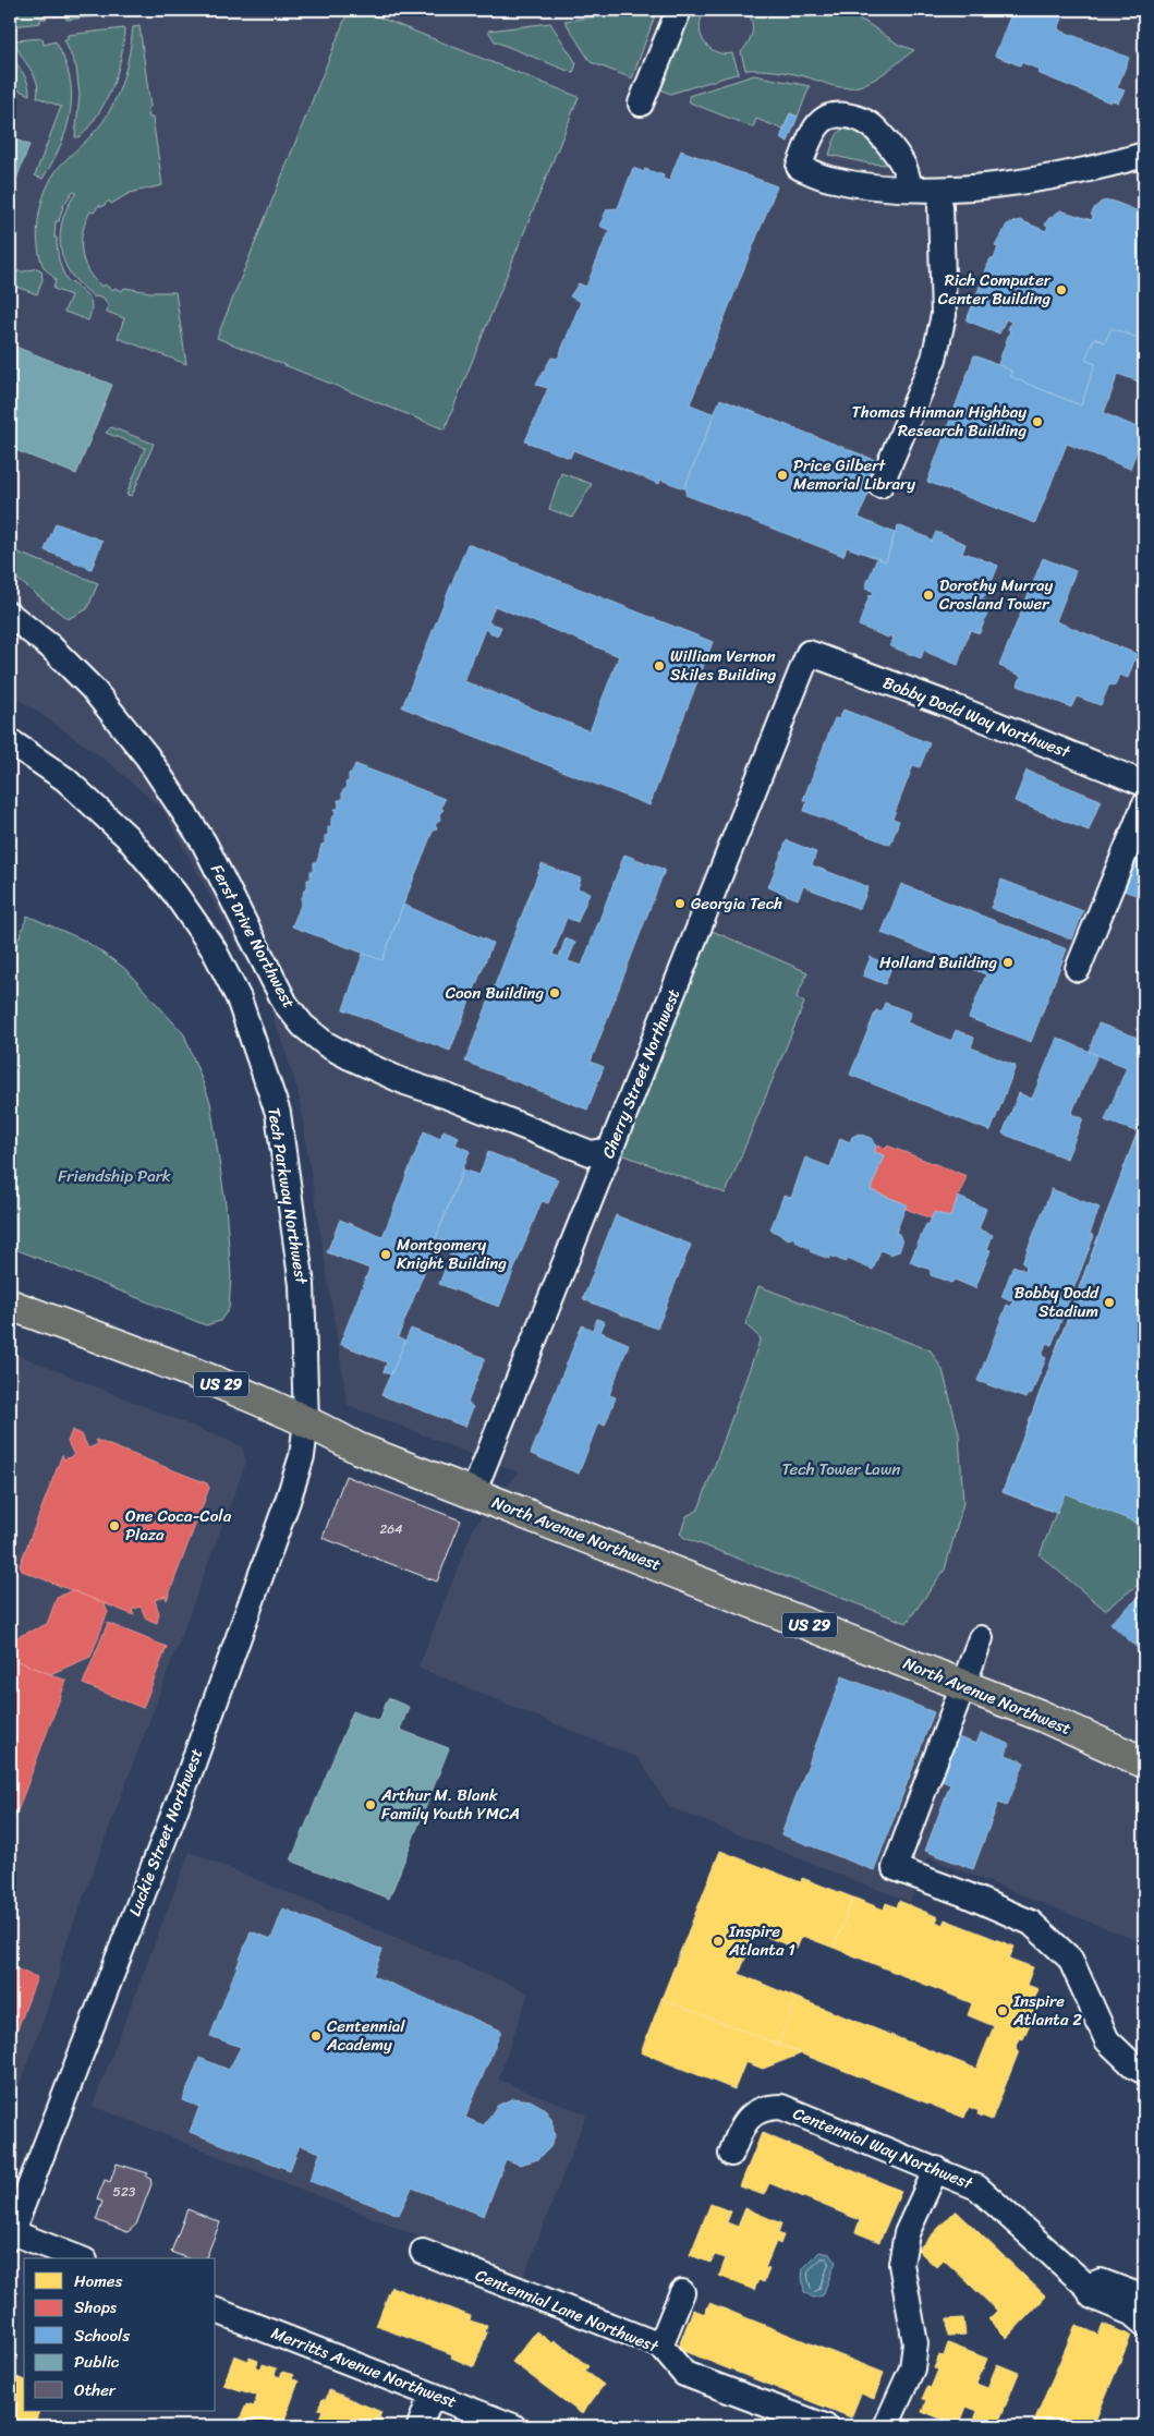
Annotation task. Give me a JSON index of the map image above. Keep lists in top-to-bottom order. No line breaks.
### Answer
{"streets":{"highway":["US 29","North Avenue Northwest"],"street":["Bobby Dodd Way Northwest","Ferst Drive Northwest","Cherry Street Northwest","Tech Parkway Northwest","Luckie Street Northwest","Centennial Way Northwest","Centennial Lane Northwest","Merritts Avenue Northwest"]},"crossings":[["Bobby Dodd Way Northwest","Cherry Street Northwest"],["Ferst Drive Northwest","Cherry Street Northwest"],["Cherry Street Northwest","North Avenue Northwest"],["Tech Parkway Northwest","North Avenue Northwest"],["Tech Parkway Northwest","Luckie Street Northwest"],["North Avenue Northwest","Luckie Street Northwest"]],"parks":["Friendship Park","Tech Tower Lawn"],"places":["Rich Computer Center Building","Thomas Hinman Highbay Research Building","Price Gilbert Memorial Library","Dorothy Murray Crosland Tower","William Vernon Skiles Building","Georgia Tech","Holland Building","Coon Building","Montgomery Knight Building","Bobby Dodd Stadium","One Coca-Cola Plaza","Arthur M. Blank Family Youth YMCA","Inspire Atlanta 1","Inspire Atlanta 2","Centennial Academy"],"house_numbers":["264","523"],"legend":["Homes","Shops","Schools","Public","Other"]}
